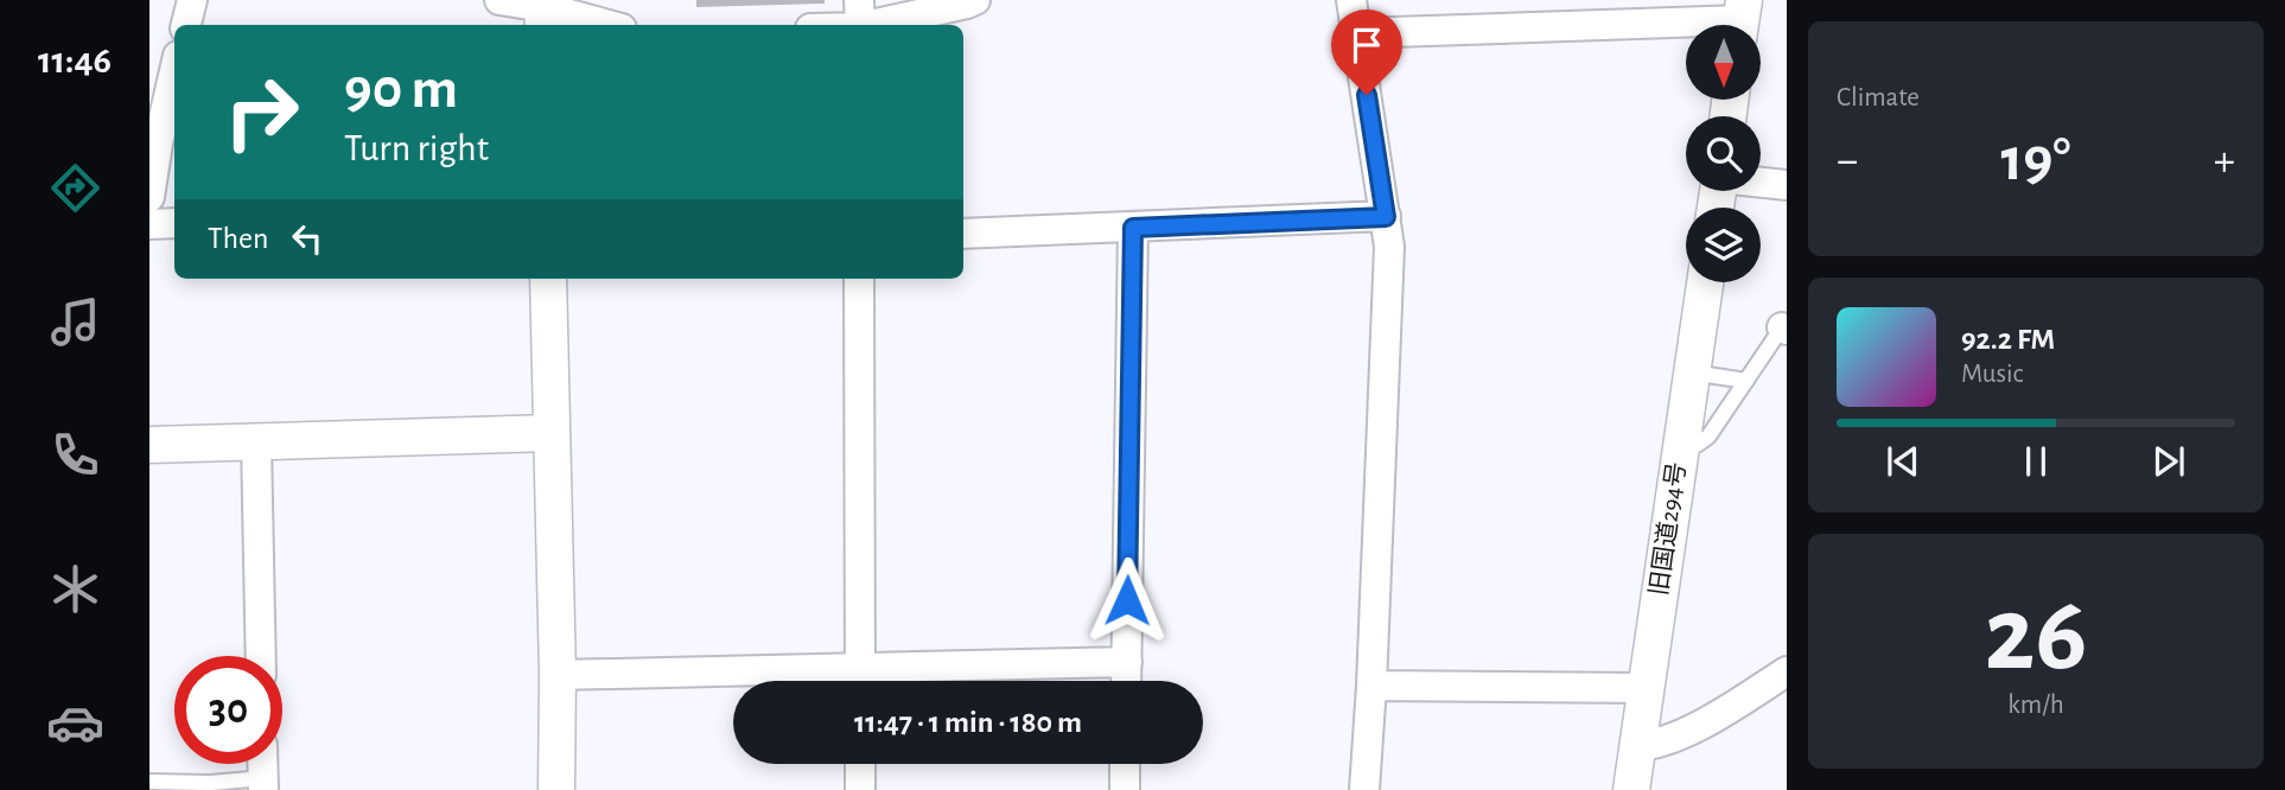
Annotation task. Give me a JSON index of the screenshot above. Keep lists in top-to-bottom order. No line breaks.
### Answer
{"streets":{"street":["旧国道294号"]},"north":"bottom","page":{"tabs":"11:46","tile":["Climate",["26","km/h"]],"turn":["90 m","Turn right"],"heat":["−","19°","+"],"then":"Then","song":["92.2 FM","Music"],"limit":"30","trip":"11:47 · 1 min · 180 m"}}
